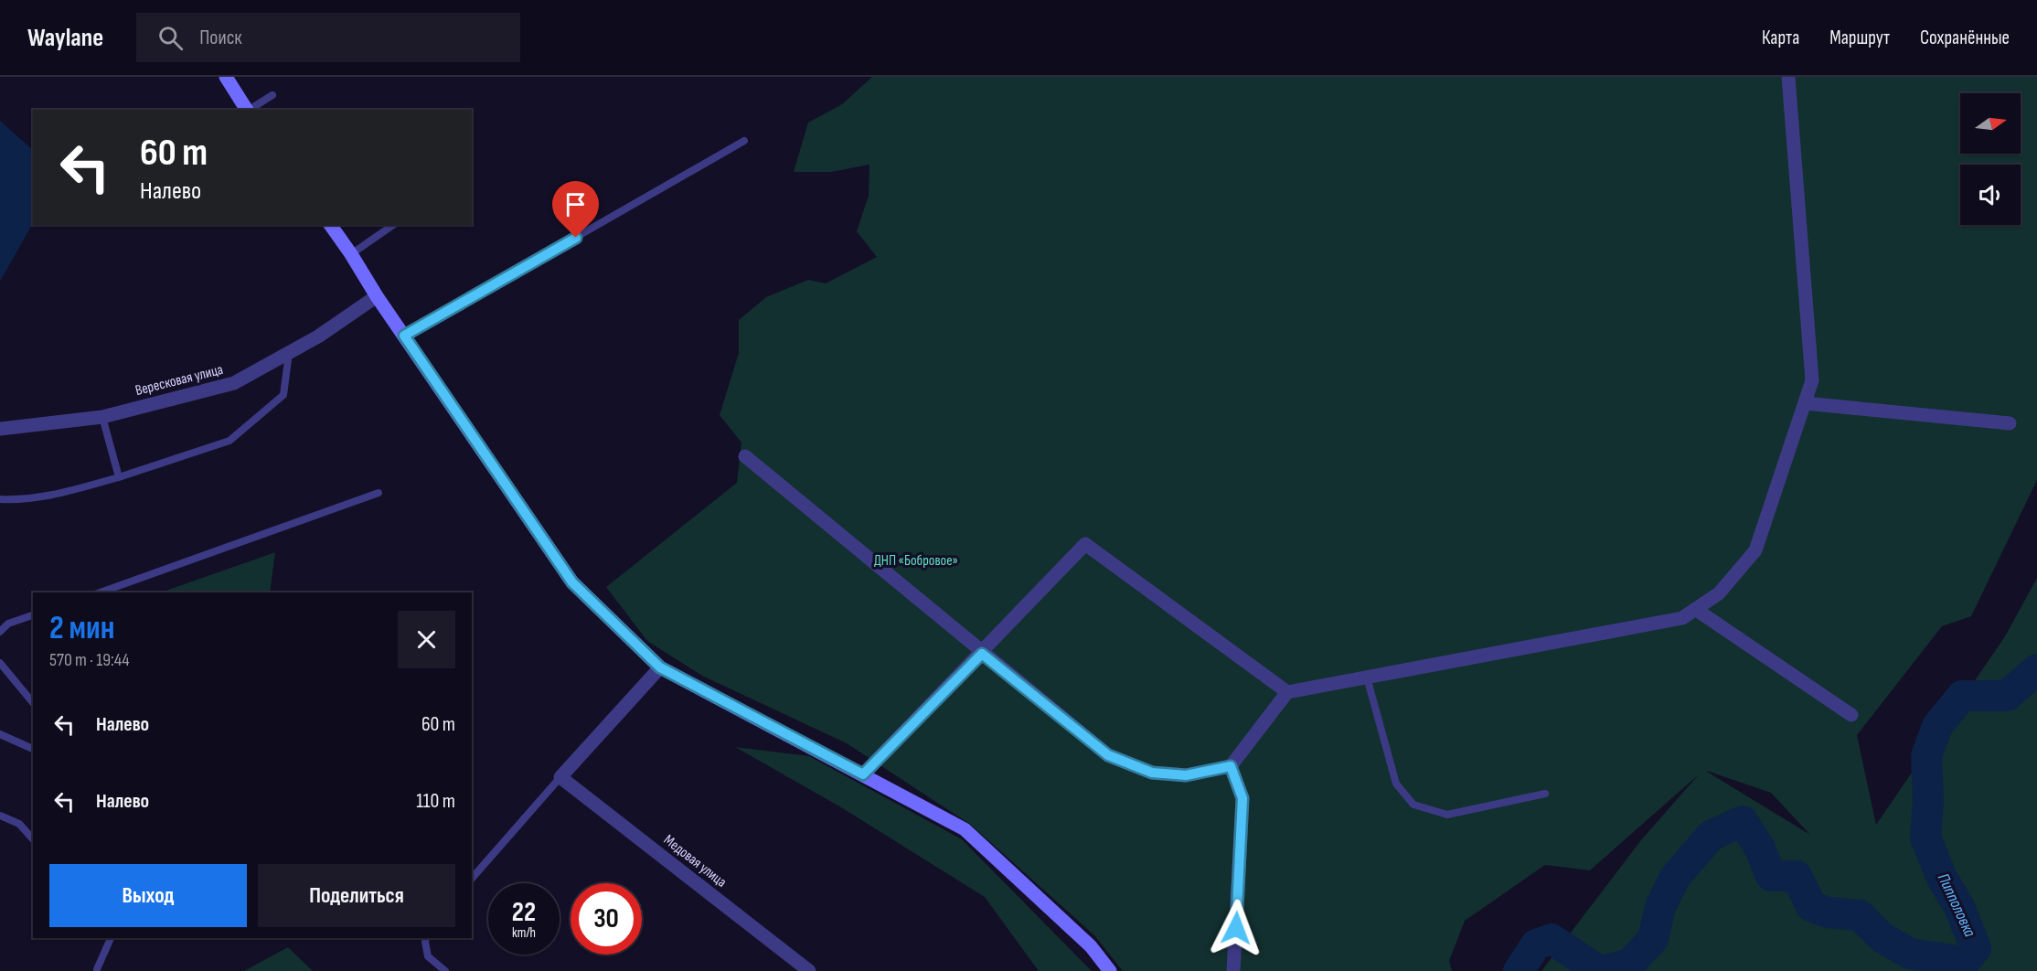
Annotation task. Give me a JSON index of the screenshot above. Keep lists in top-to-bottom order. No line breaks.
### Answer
{"streets":{"street":["Вересковая улица","Медовая улица"]},"water":["Пипполовка"],"parks":["ДНП «Бобровое»"],"north":"right","page":{"header":"Waylane","search":"Поиск","nav":["Карта","Маршрут","Сохранённые"],"turn":["60 m","Налево"],"heading":["2 мин","570 m · 19:44"],"list":[{"name":"Налево","value":"60 m"},{"name":"Налево","value":"110 m"}],"buttons":["Выход","Поделиться"],"speed":"22 km/h","limit":"30"}}
